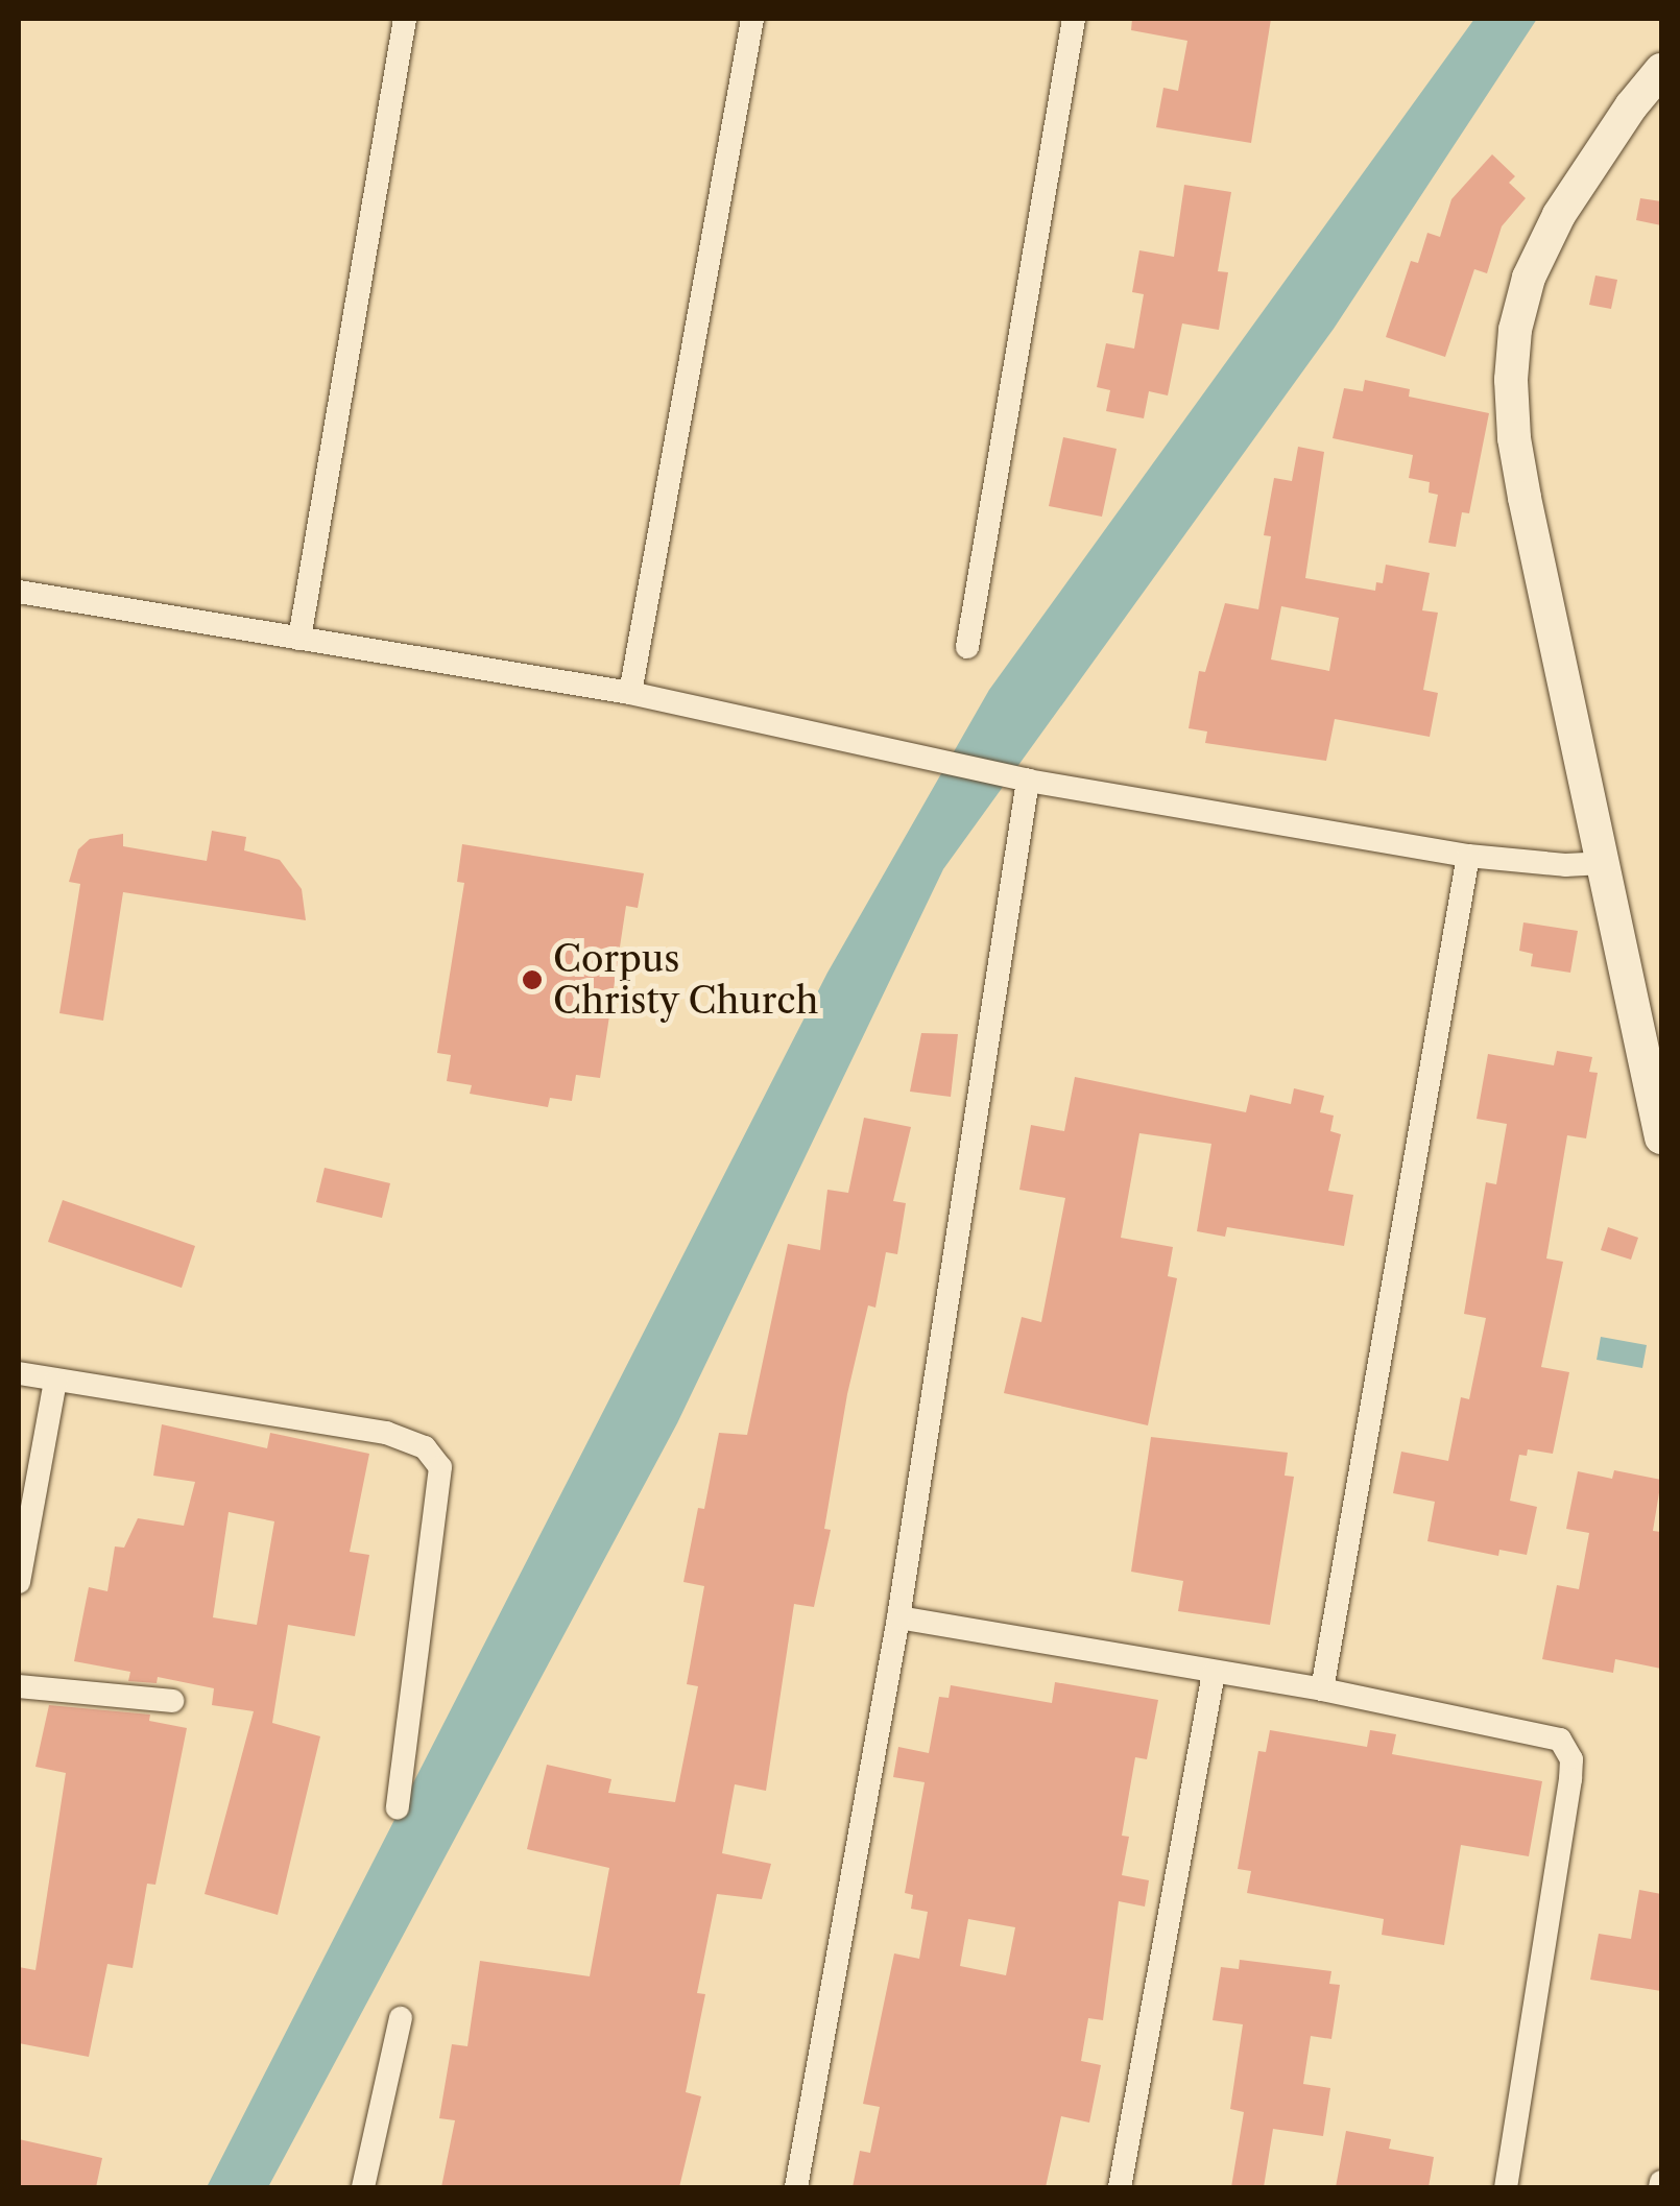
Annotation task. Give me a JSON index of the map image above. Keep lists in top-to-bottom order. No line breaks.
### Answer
{"places":["Corpus Christy Church"]}
